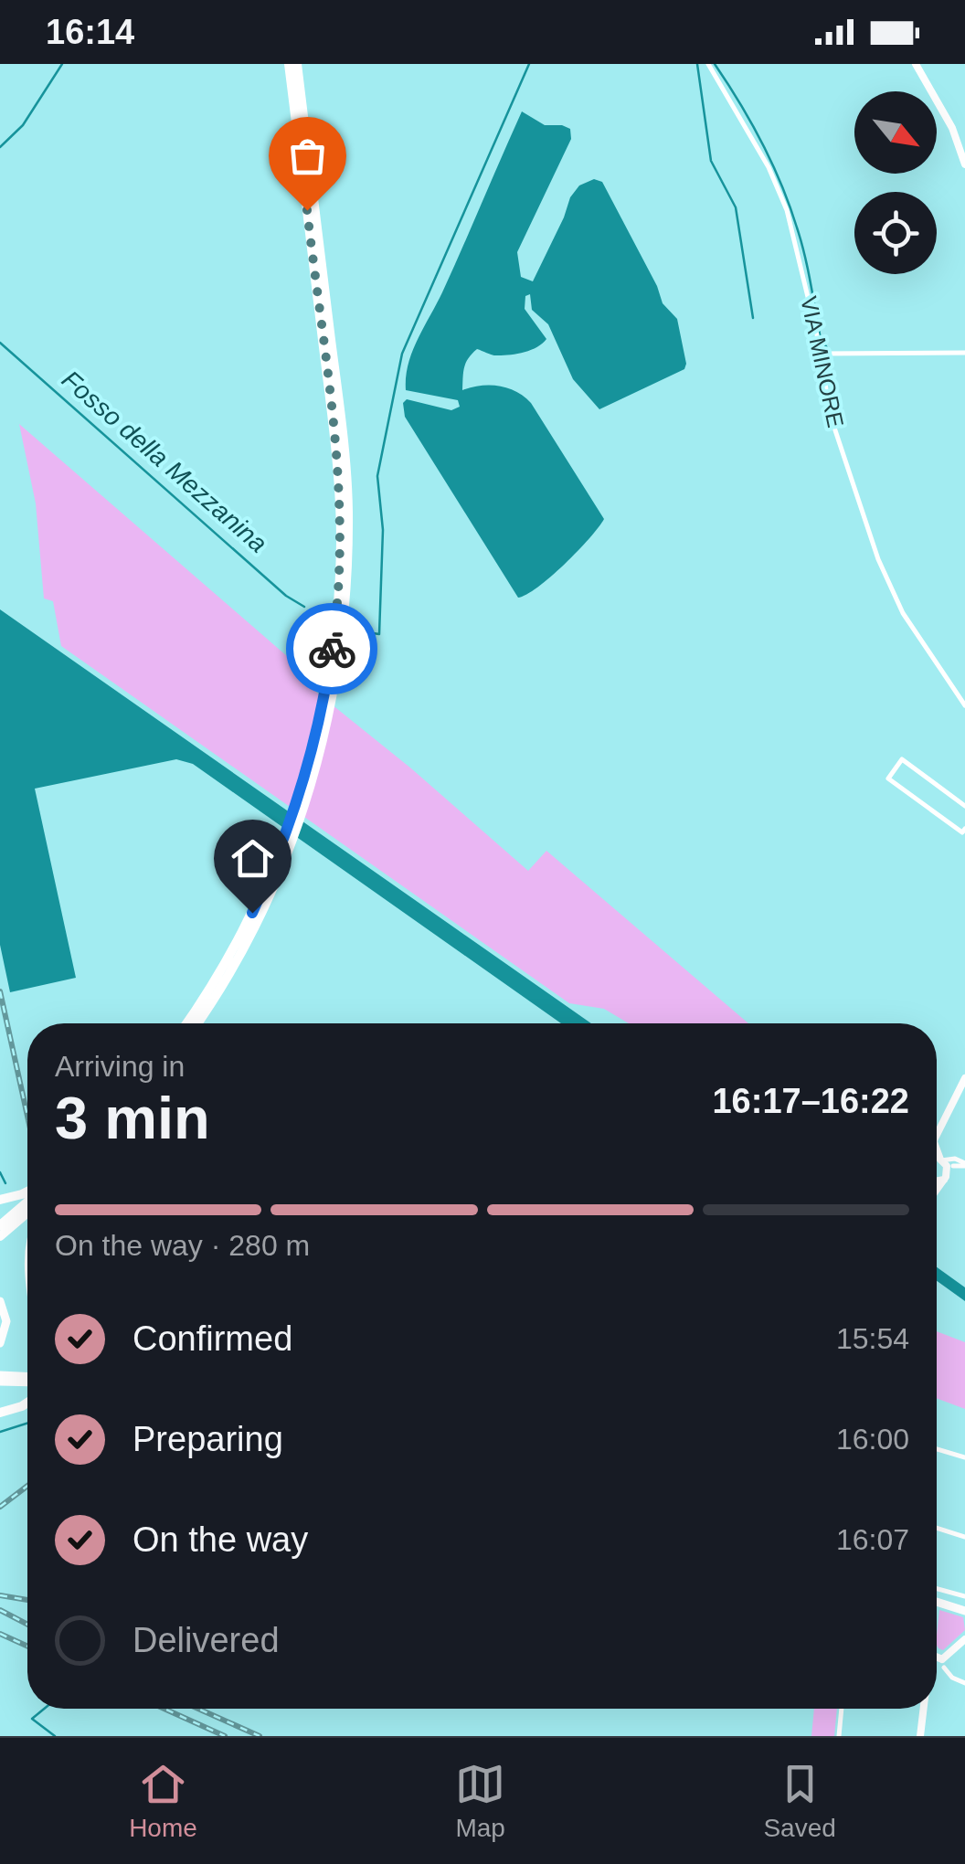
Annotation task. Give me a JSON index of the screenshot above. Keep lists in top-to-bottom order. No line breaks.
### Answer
{"streets":{"street":["VIA MINORE"]},"water":["Fosso della Mezzanina"],"north":"bottom right","page":{"status":"16:14","heading":["3 min","Arriving in","16:17–16:22"],"bar":"On the way · 280 m","list":[["Confirmed","15:54"],["Preparing","16:00"],["On the way","16:07"],"Delivered"],"tabs":["Home","Map","Saved"]}}
